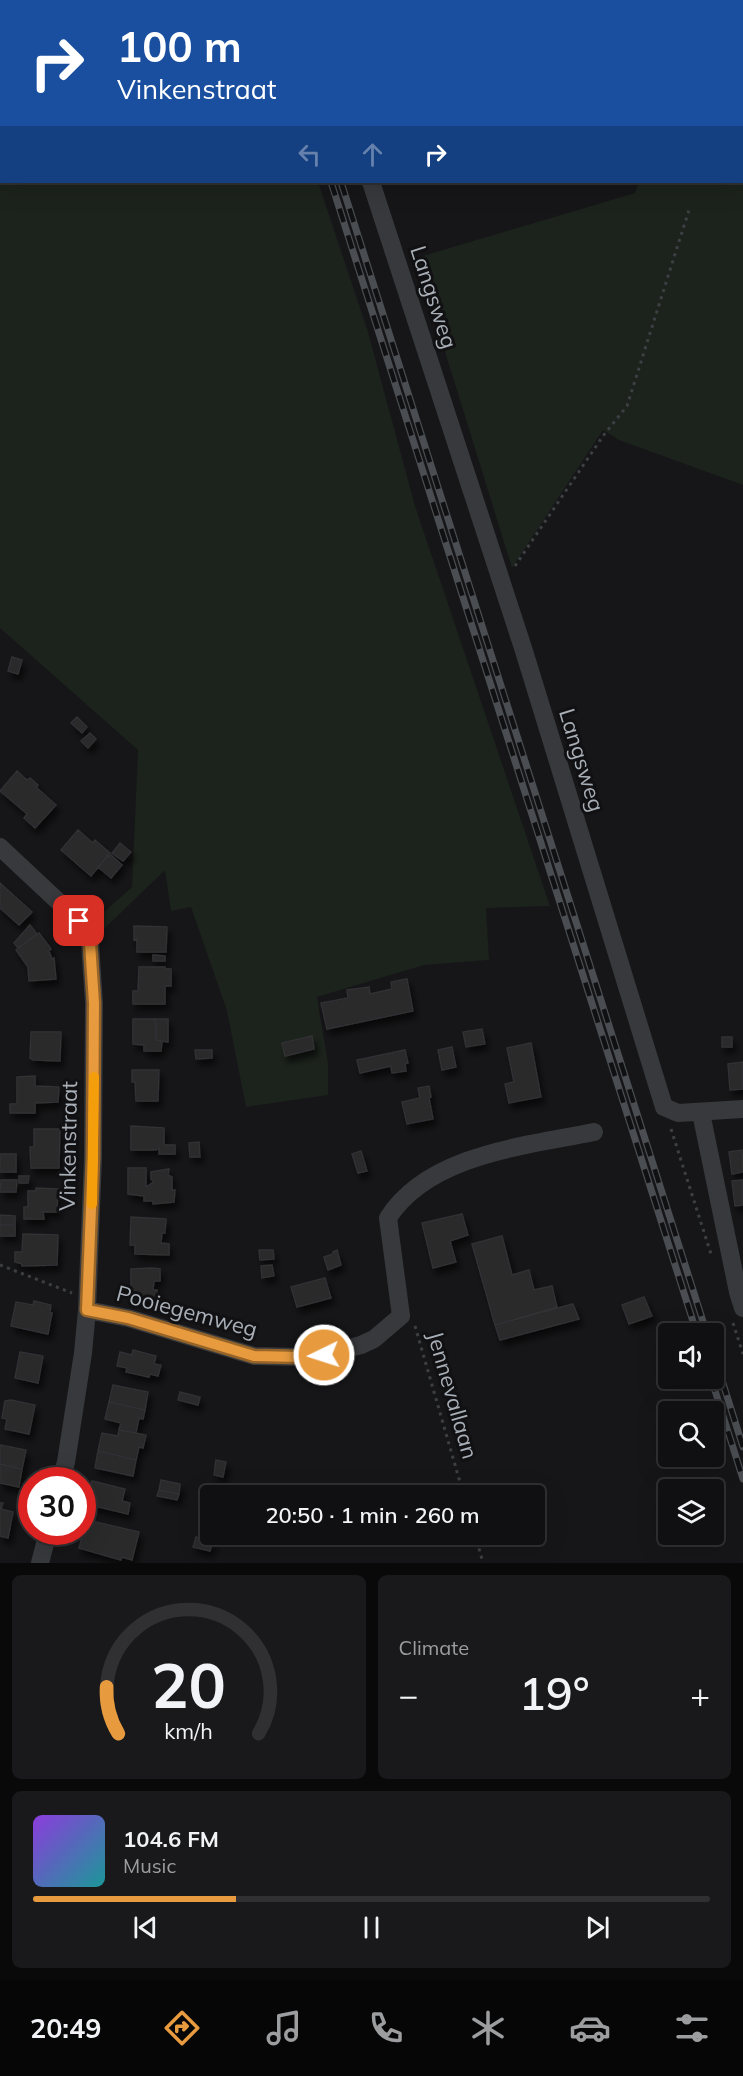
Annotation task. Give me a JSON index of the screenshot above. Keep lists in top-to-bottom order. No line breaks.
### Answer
{"streets":{"street":["Langsweg","Vinkenstraat","Pooiegemweg"],"path":["Jennevallaan"]},"crossings":[["Vinkenstraat","Pooiegemweg"],["Pooiegemweg","Jennevallaan"]],"page":{"turn":["100 m","Vinkenstraat"],"limit":"30","trip":"20:50 · 1 min · 260 m","tile":"Climate","heat":["−","19°","+"],"song":["104.6 FM","Music"],"tabs":"20:49","gauge":["20","km/h"]}}
